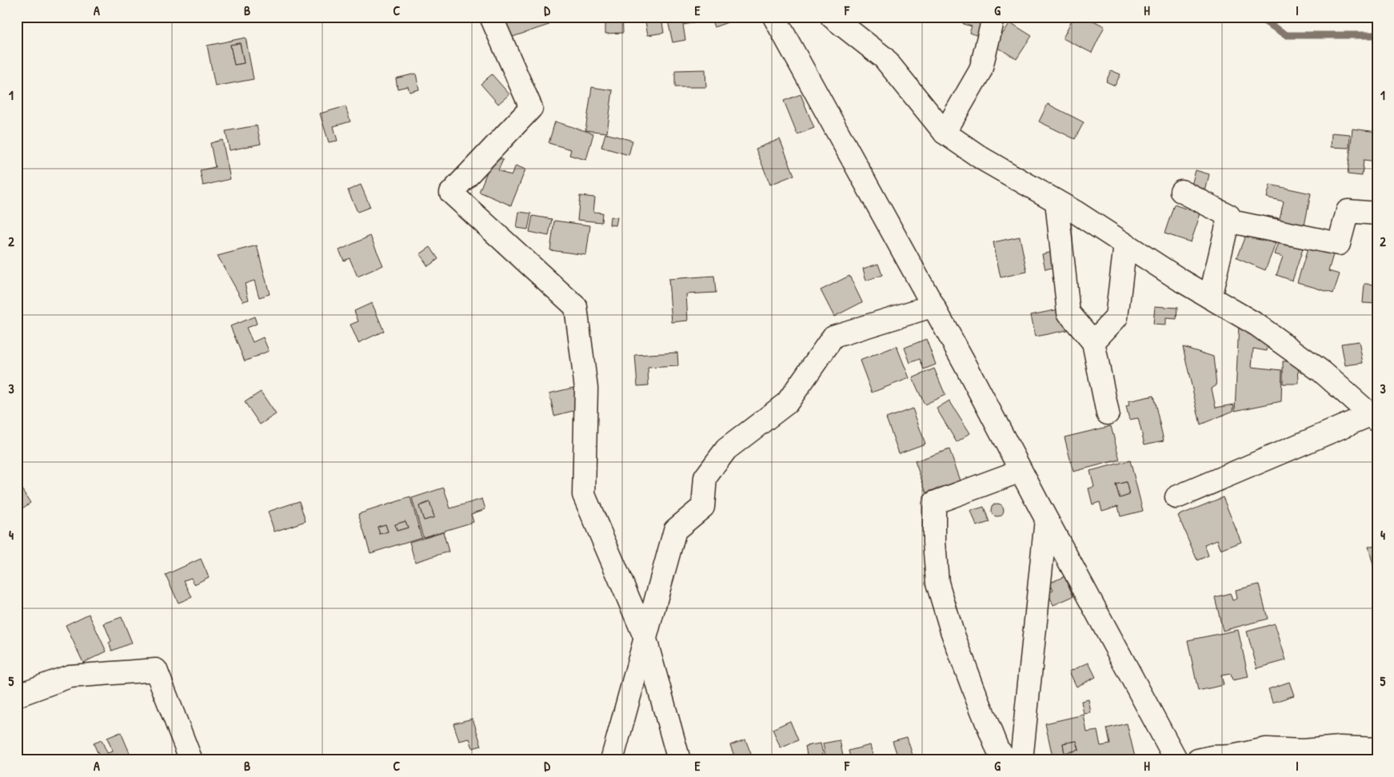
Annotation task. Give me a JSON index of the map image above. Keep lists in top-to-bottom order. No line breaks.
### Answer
{"grid":{"columns":["A","B","C","D","E","F","G","H","I"],"rows":["1","2","3","4","5"]}}
